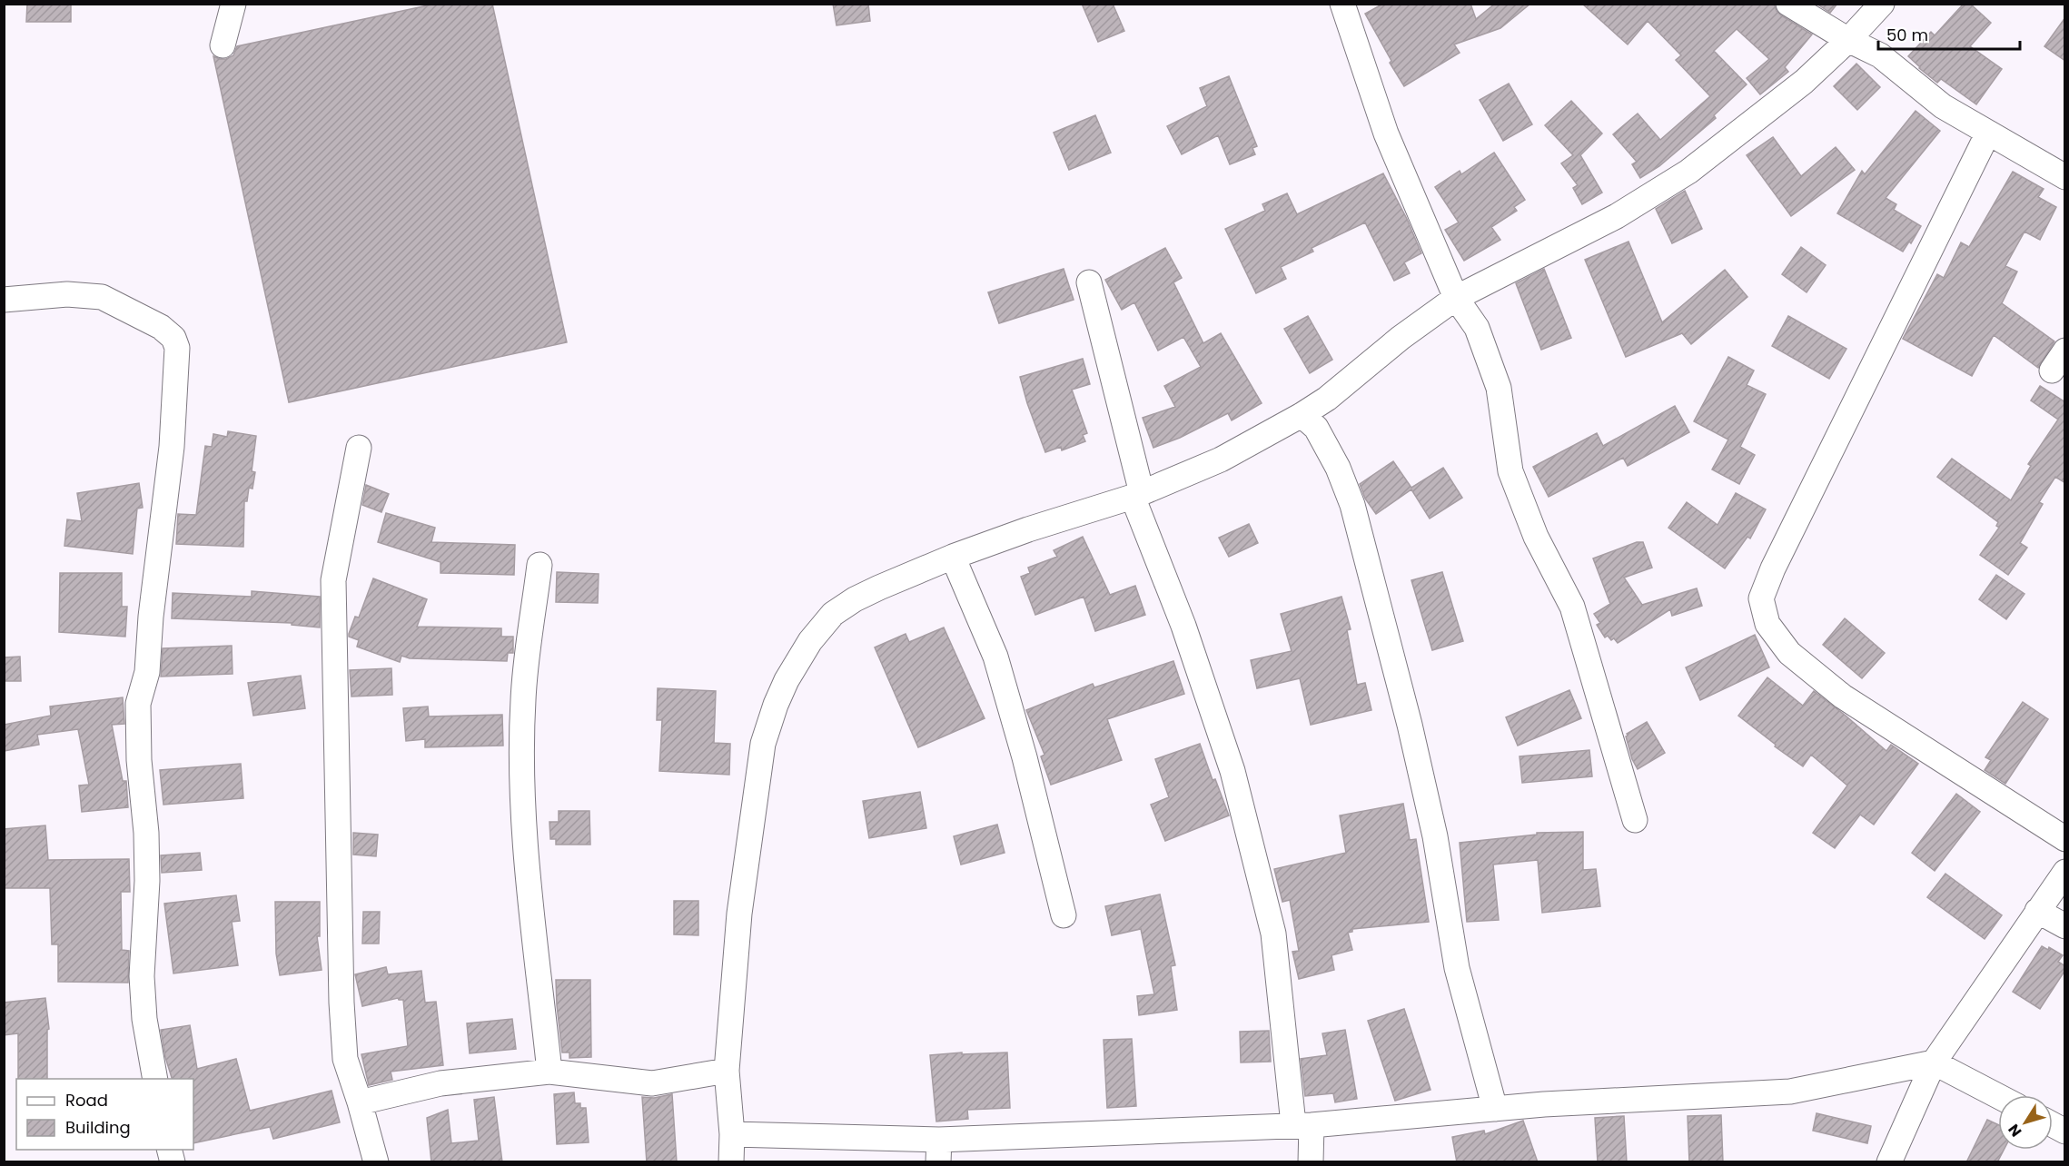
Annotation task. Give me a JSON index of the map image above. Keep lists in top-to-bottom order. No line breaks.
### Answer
{"legend":["Road","Building"],"scale_bar":"50 m","north":"bottom left"}
